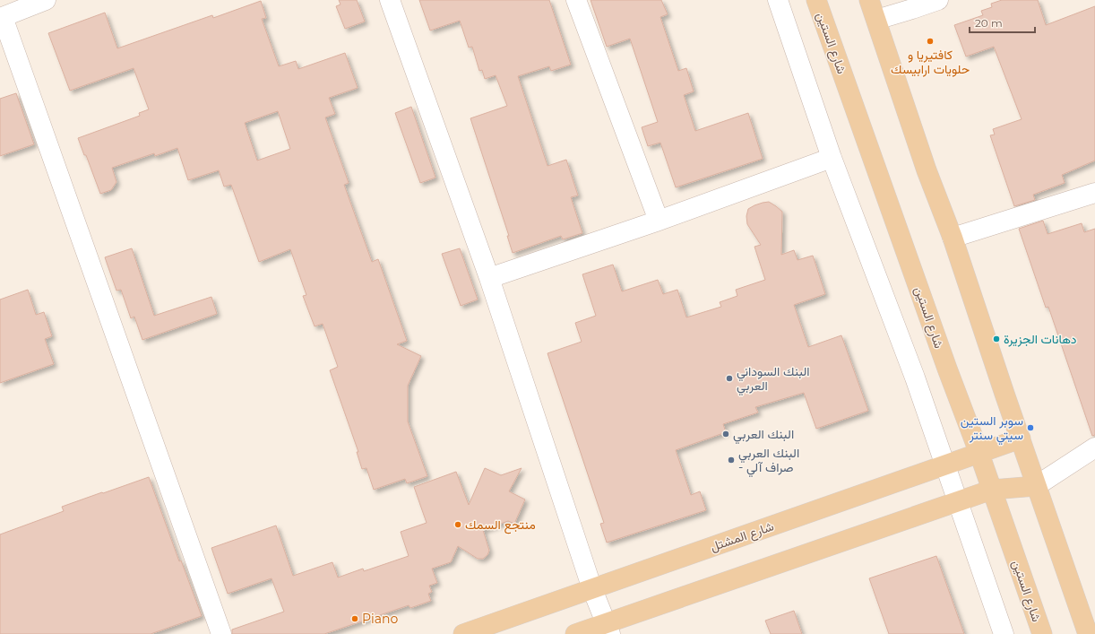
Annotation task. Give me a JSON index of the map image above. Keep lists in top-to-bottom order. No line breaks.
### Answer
{"streets":{"main road":["شارع الستين","شارع المشتل"]},"crossings":[["شارع الستين","شارع المشتل"]],"places":["كافتيريا و حلويات ارابيسك","دهانات الجزيرة","البنك السوداني العربي","سوبر الستين سيتي سنتر","البنك العربي","البنك العربي - صراف آلي","منتجع السمك","Piano"],"scale_bar":"20 m"}
